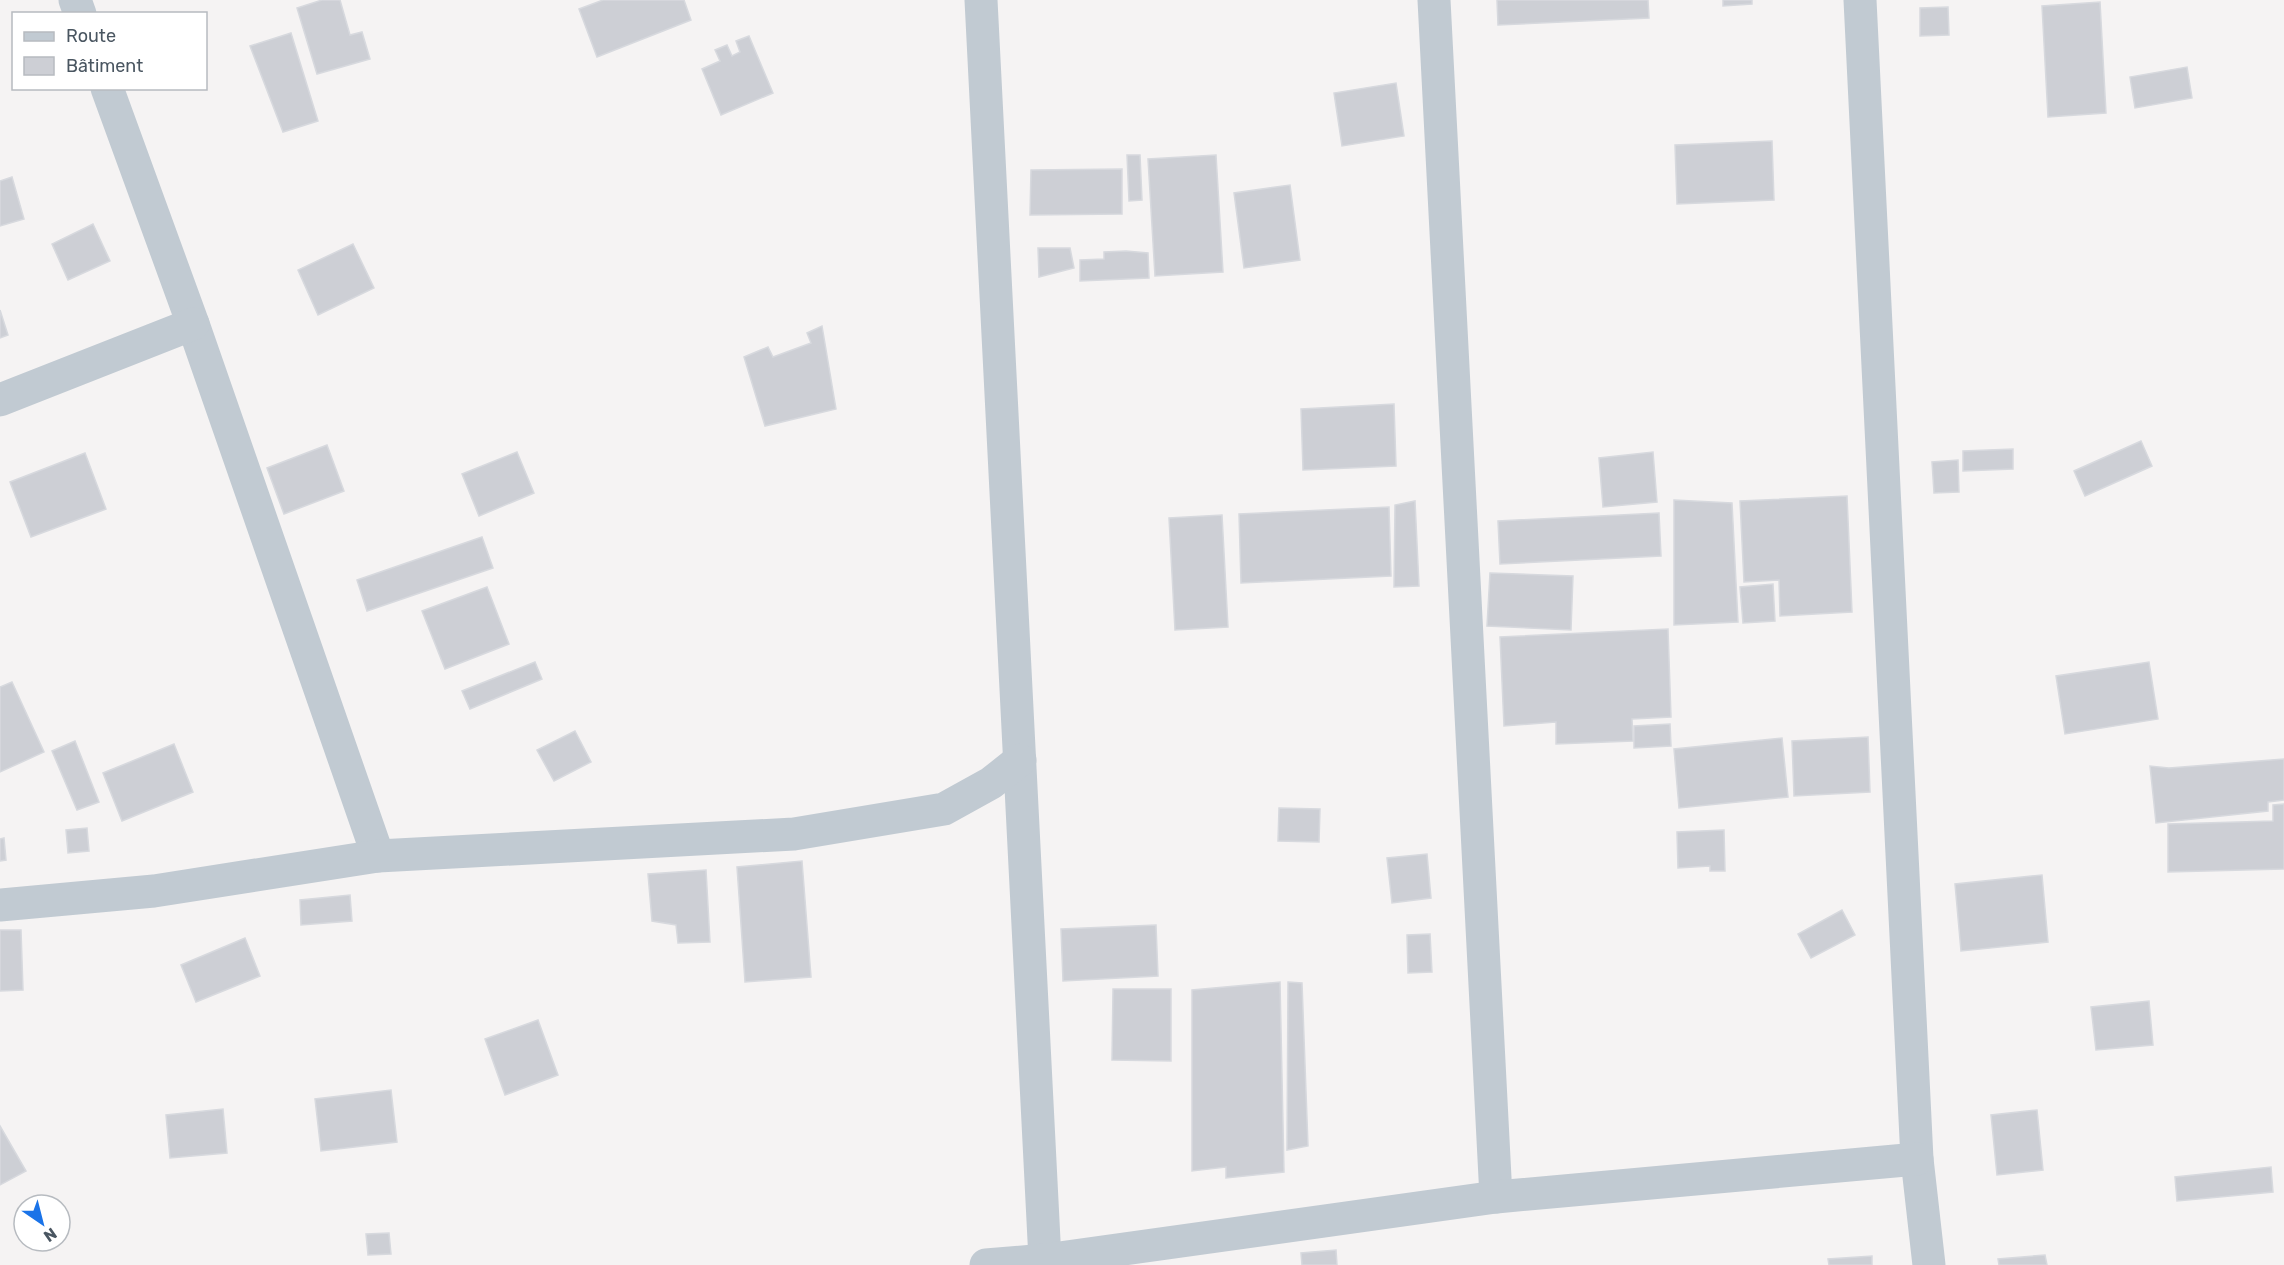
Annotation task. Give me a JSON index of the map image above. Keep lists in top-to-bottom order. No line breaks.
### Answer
{"legend":["Route","Bâtiment"],"north":"bottom right"}
